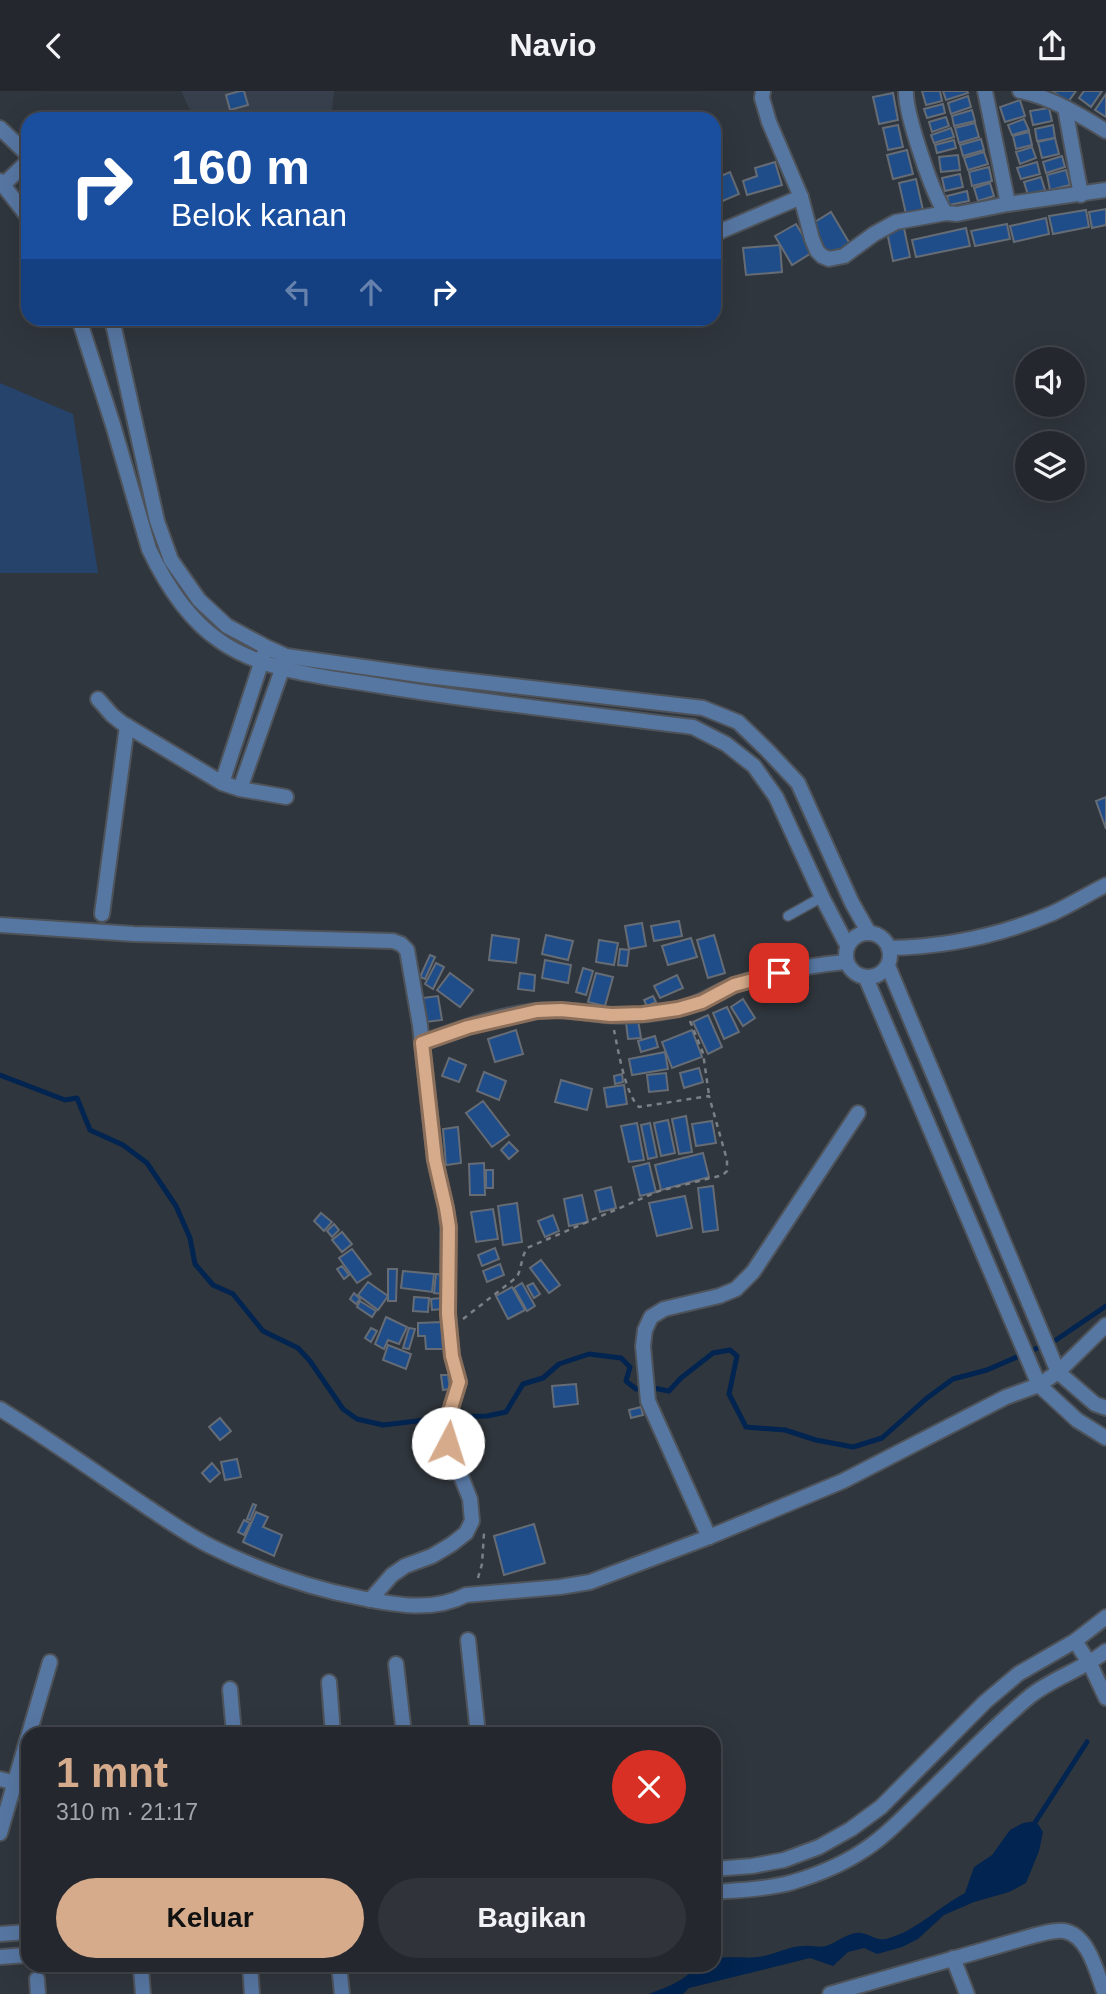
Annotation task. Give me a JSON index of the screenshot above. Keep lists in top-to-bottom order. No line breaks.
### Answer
{"page":{"header":"Navio","turn":["160 m","Belok kanan"],"heading":["1 mnt","310 m · 21:17"],"buttons":["Keluar","Bagikan"]}}
